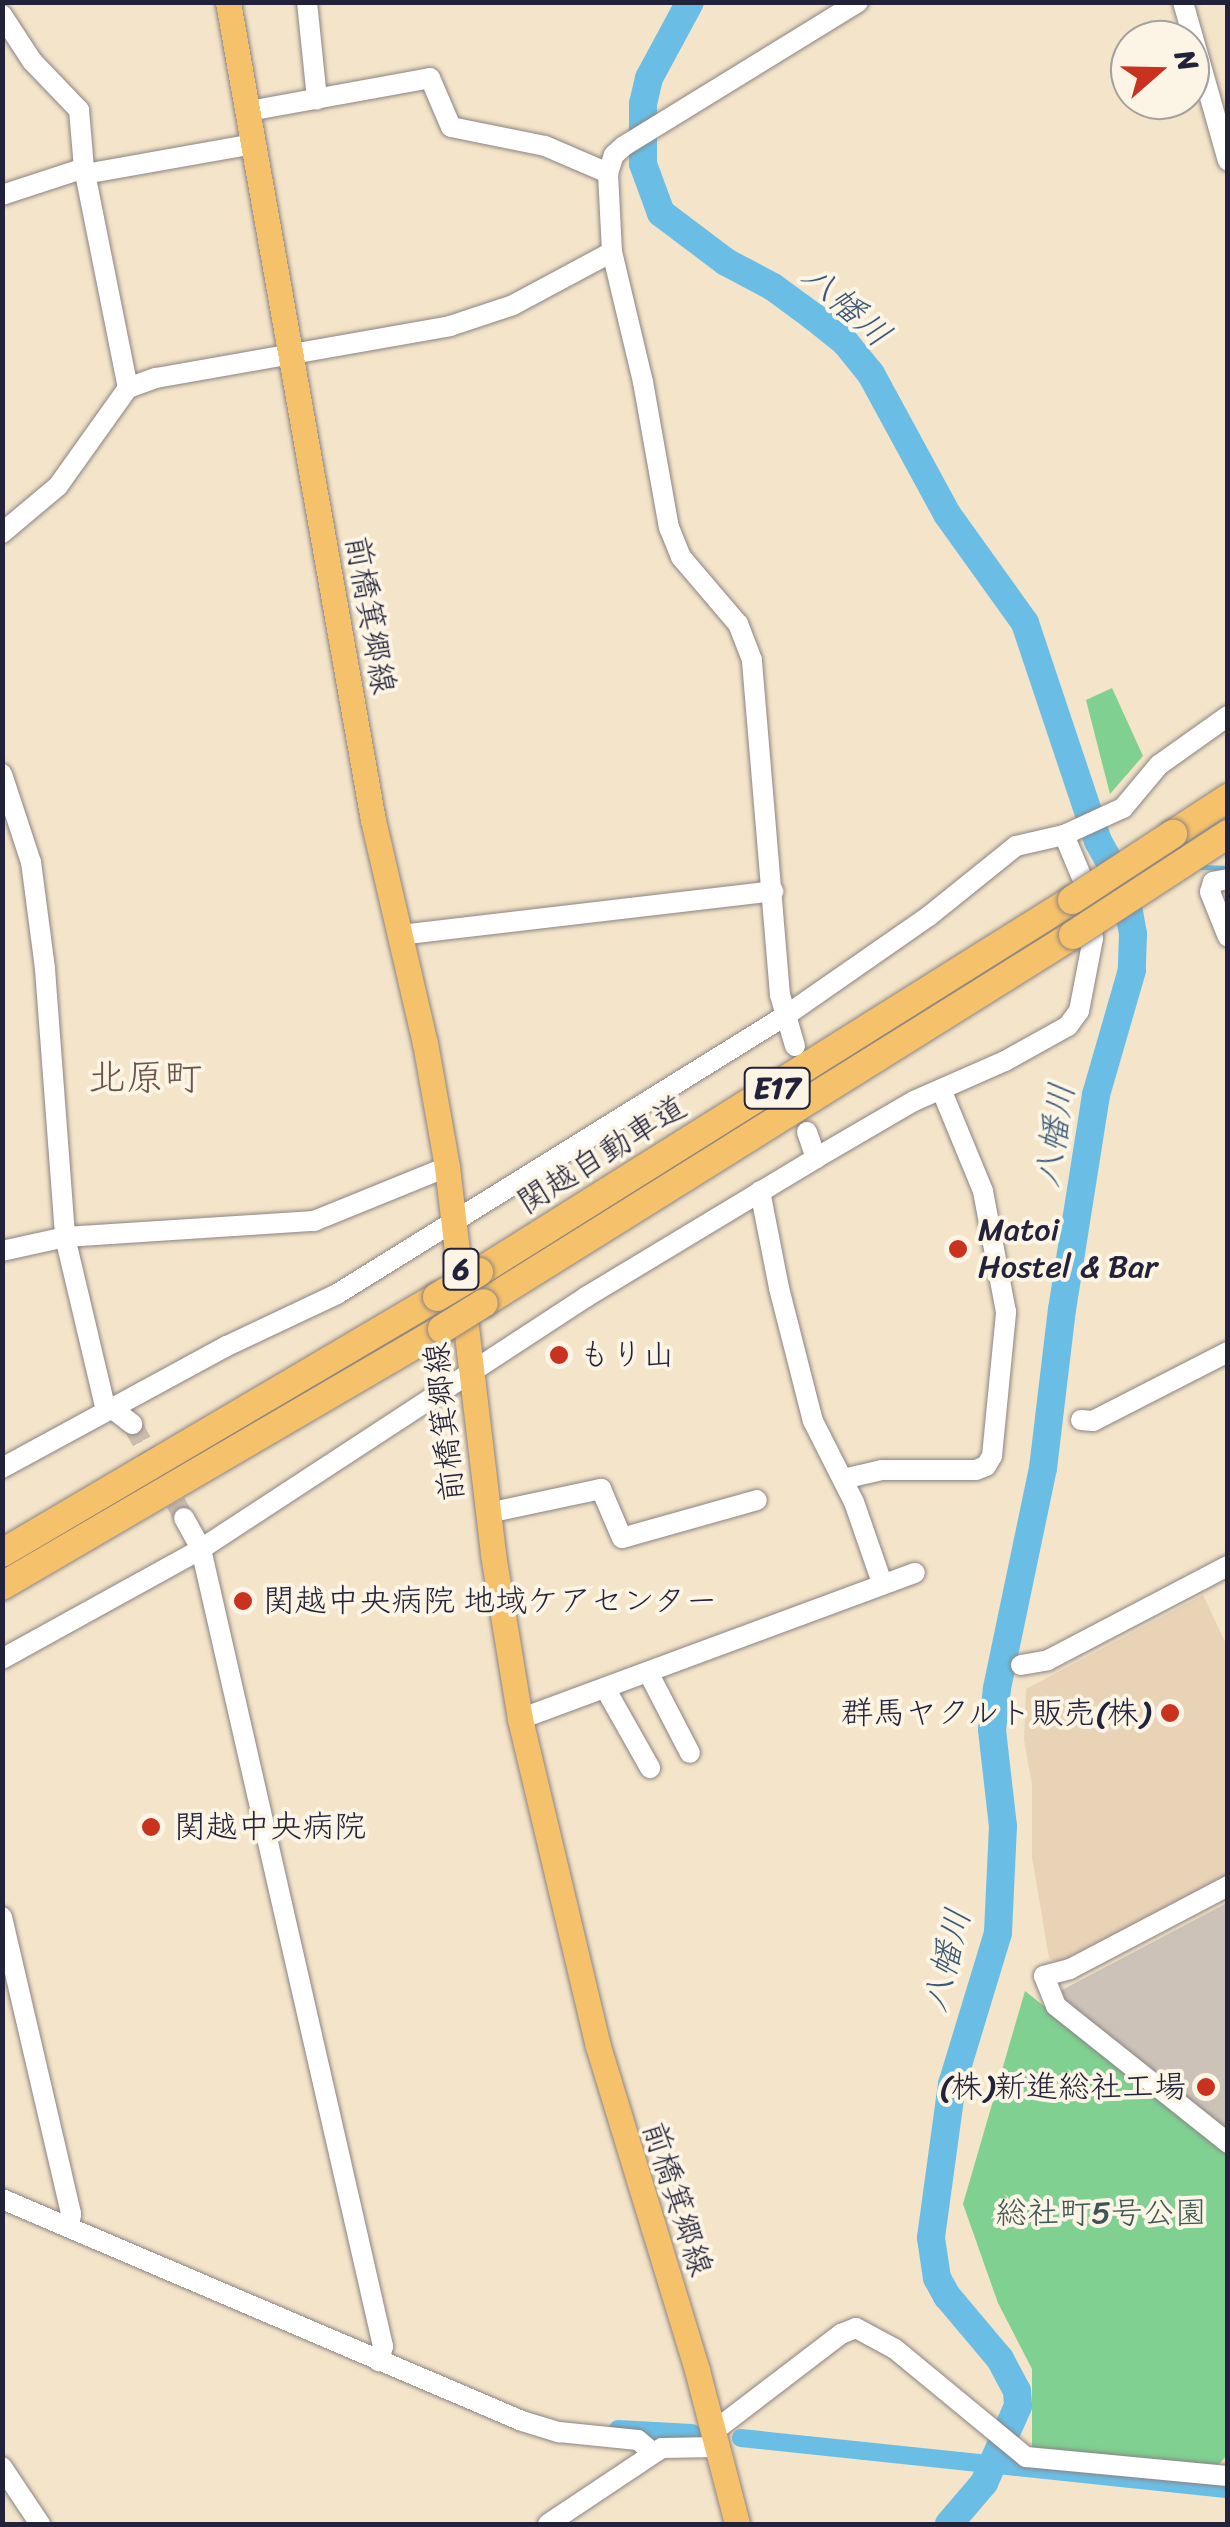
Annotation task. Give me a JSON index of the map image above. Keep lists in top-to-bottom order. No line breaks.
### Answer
{"streets":{"highway":["E17","関越自動車道"],"main road":["前橋箕郷線","6"]},"districts":["北原町"],"water":["八幡川"],"parks":["総社町5号公園"],"places":["Matoi Hostel & Bar","もり山","関越中央病院 地域ケアセンター","群馬ヤクルト販売(株)","関越中央病院","(株)新進総社工場"],"north":"right"}
